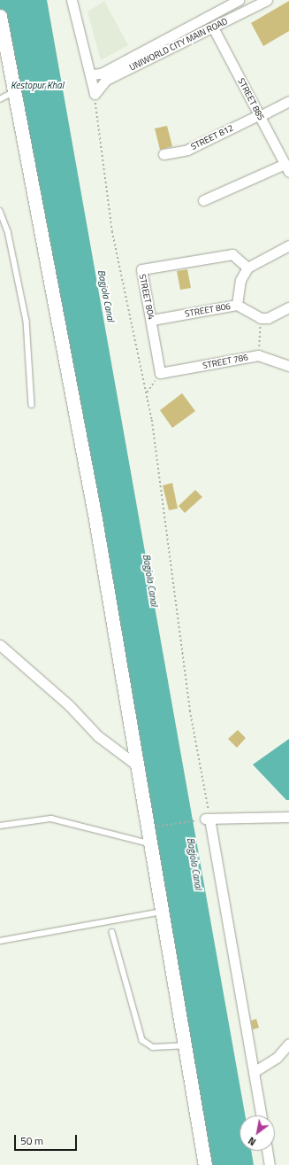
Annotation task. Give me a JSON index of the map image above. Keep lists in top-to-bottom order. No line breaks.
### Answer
{"streets":{"street":["UNIWORLD CITY MAIN ROAD","STREET 885","STREET 812","STREET 804","STREET 806","STREET 786"]},"crossings":[["UNIWORLD CITY MAIN ROAD","STREET 885"],["STREET 885","STREET 812"],["STREET 804","STREET 806"],["STREET 804","STREET 786"]],"water":["Kestopur Khal","Bagjola Canal"],"scale_bar":"50 m","north":"bottom left"}
